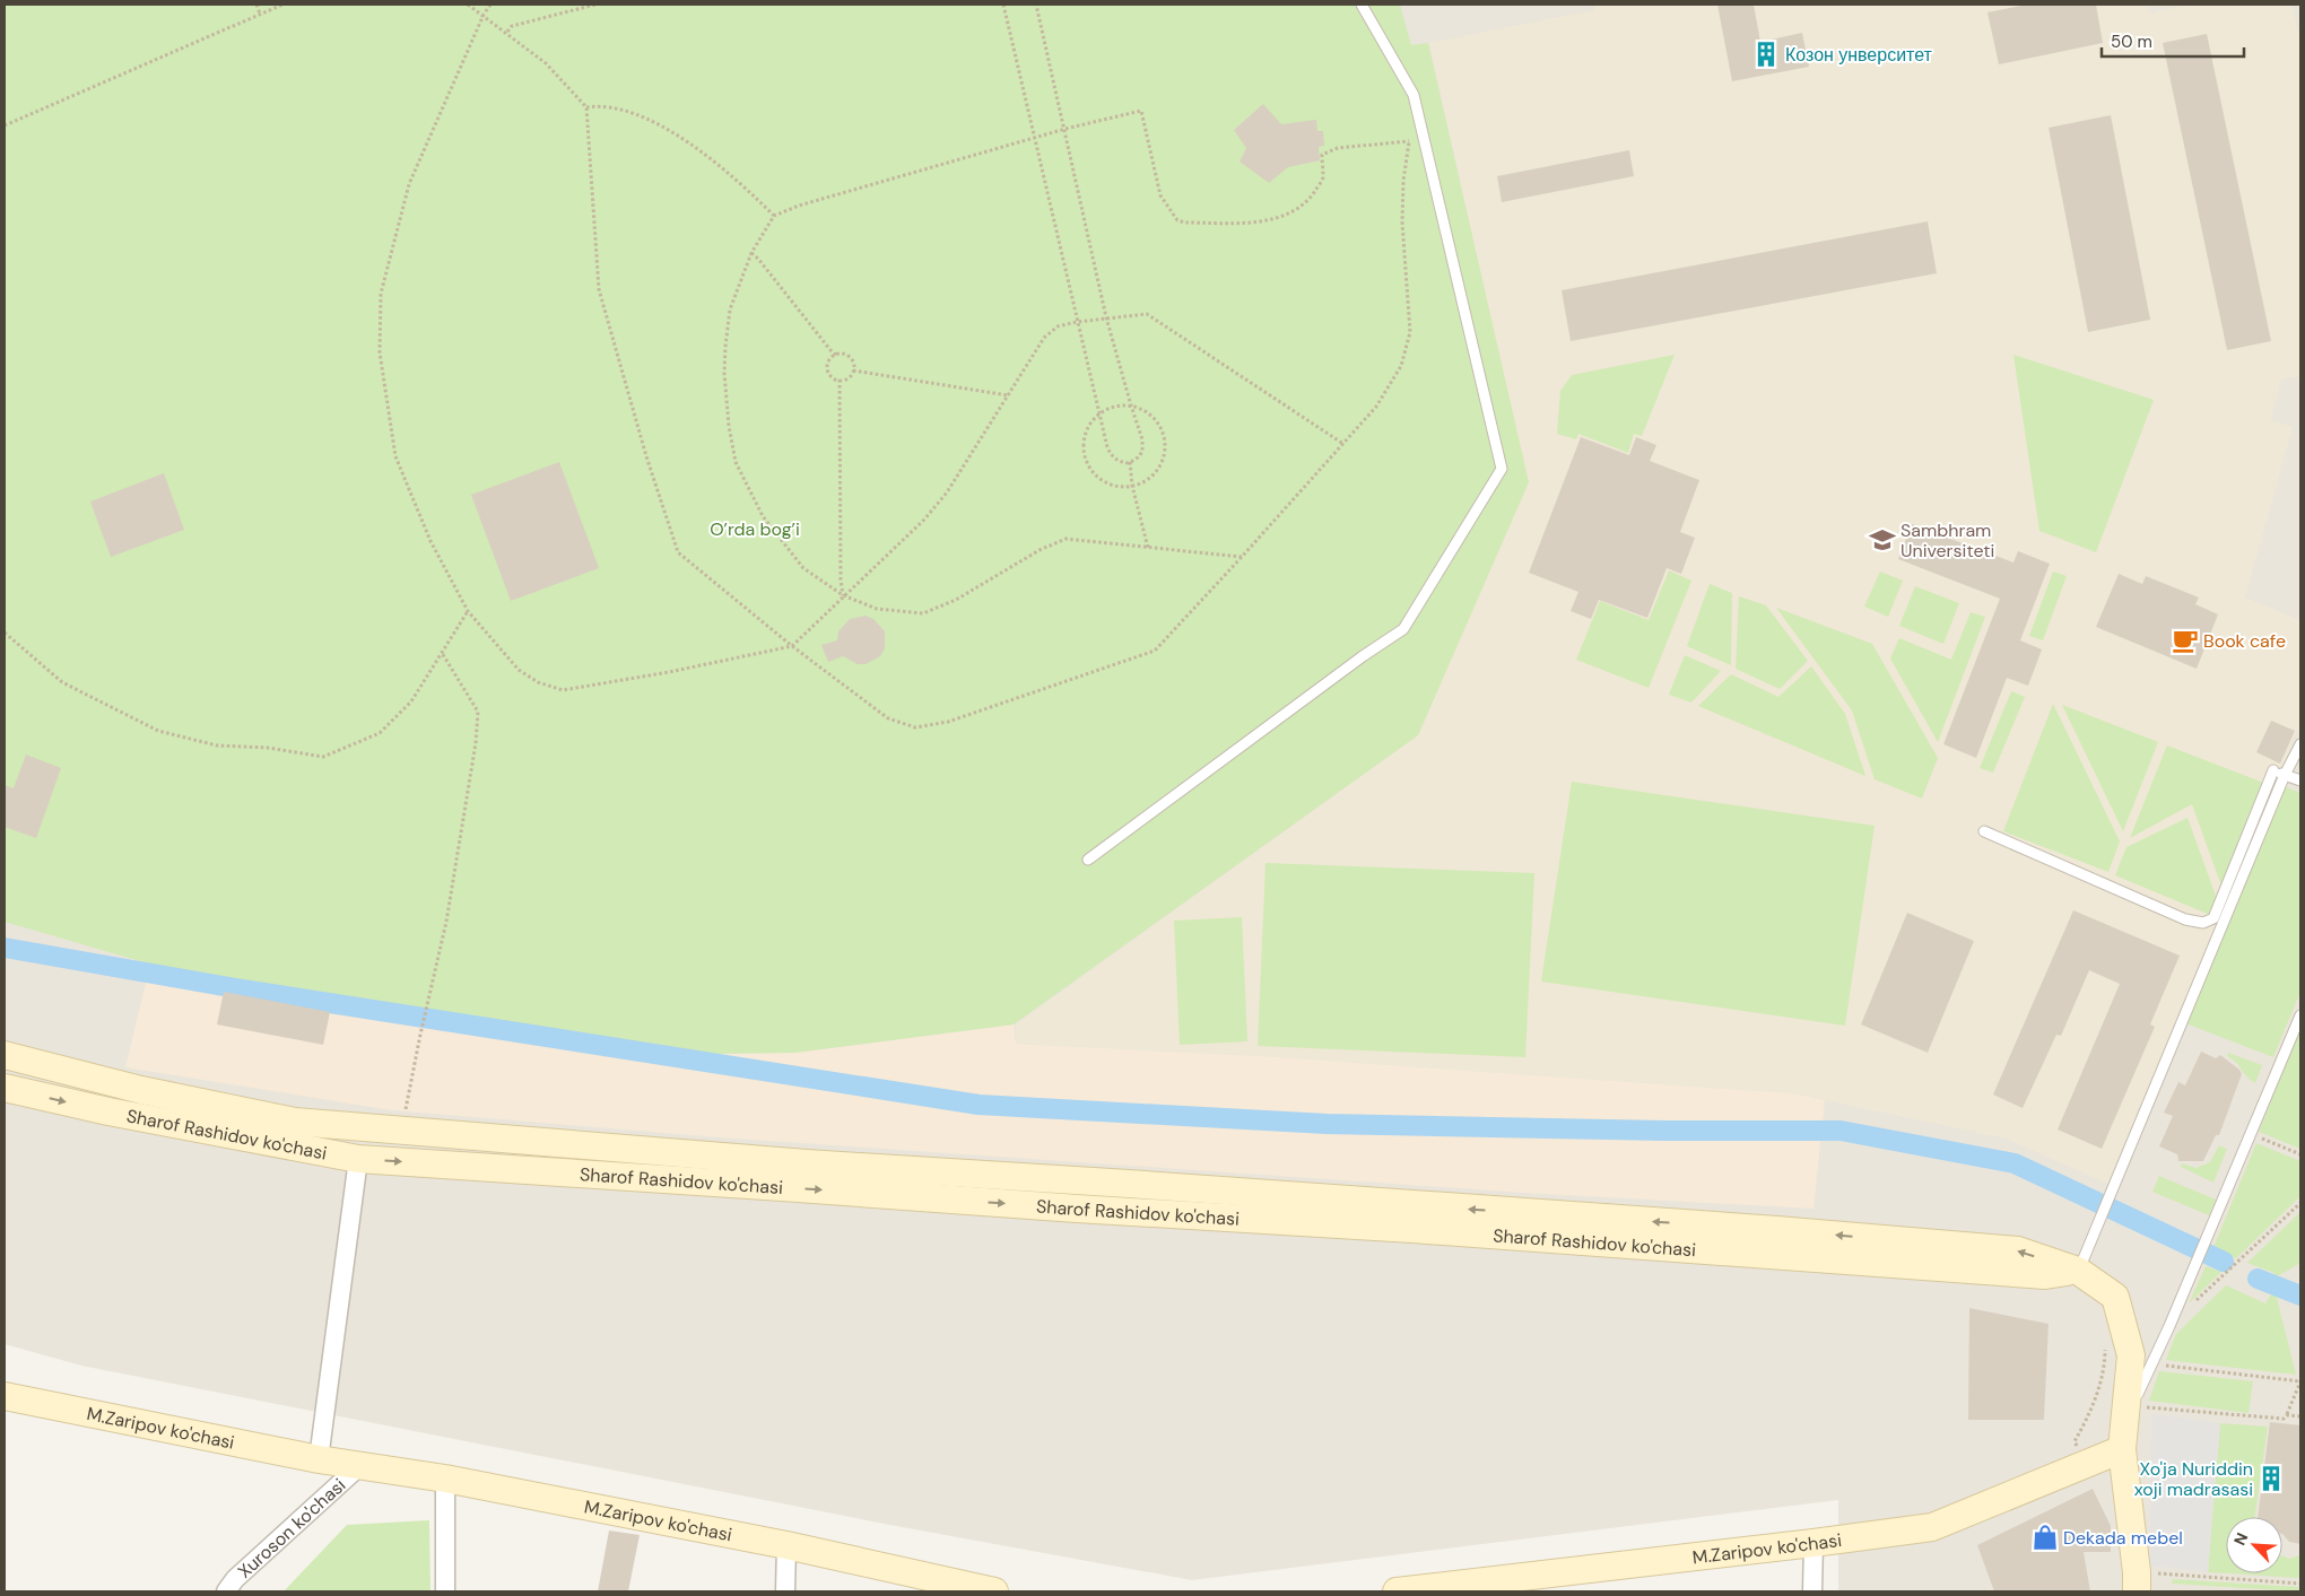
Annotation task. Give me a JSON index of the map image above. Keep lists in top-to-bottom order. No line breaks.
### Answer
{"streets":{"street":["Sharof Rashidov ko'chasi","M.Zaripov ko'chasi","Xuroson ko'chasi"]},"crossings":[["M.Zaripov ko'chasi","Xuroson ko'chasi"]],"parks":["O’rda bog’i"],"places":{"building":["Козон унверситет","Xo'ja Nuriddin xoji madrasasi"],"school or university":["Sambhram Universiteti"],"cafe":["Book cafe"],"shop":["Dekada mebel"]},"scale_bar":"50 m","north":"top left"}
